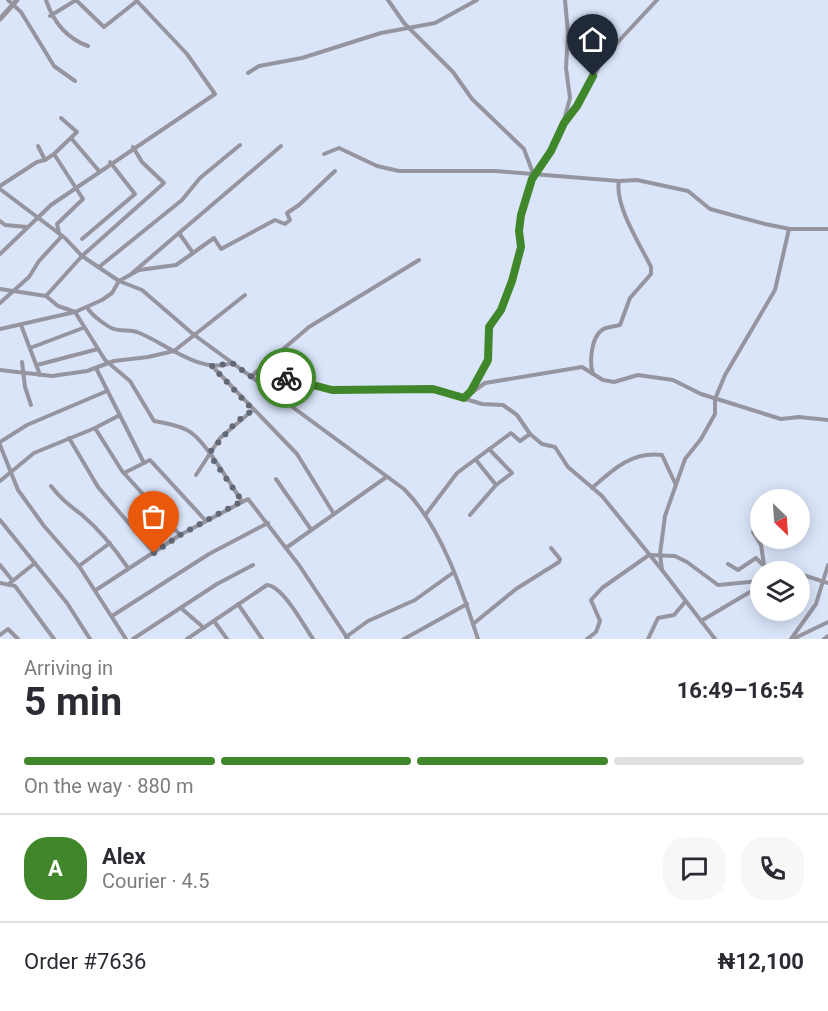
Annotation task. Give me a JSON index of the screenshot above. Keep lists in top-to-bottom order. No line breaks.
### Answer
{"north":"bottom right","page":{"heading":["5 min","Arriving in","16:49–16:54"],"panel":["Alex","Courier · 4.5","Order #7636","₦12,100"],"bar":"On the way · 880 m","round":"A"}}
